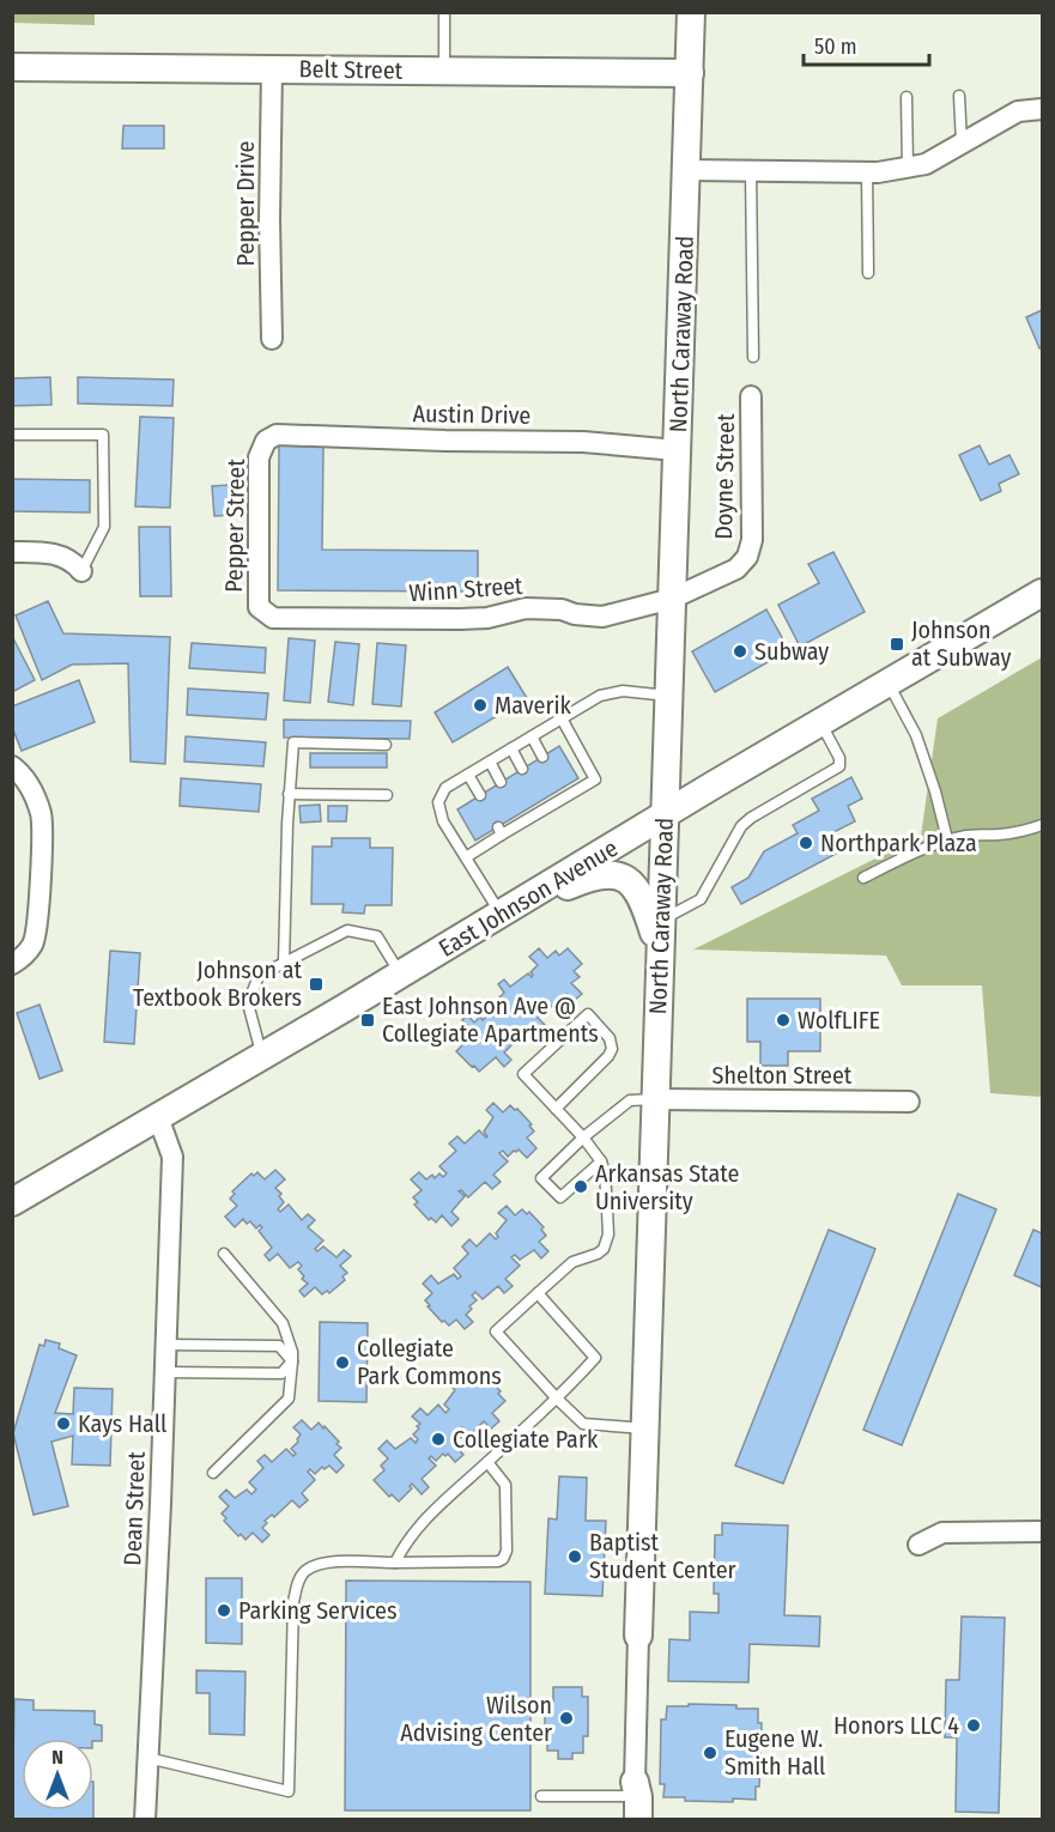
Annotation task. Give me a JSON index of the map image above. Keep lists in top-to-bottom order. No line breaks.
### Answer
{"streets":{"street":["Belt Street","Pepper Drive","North Caraway Road","Austin Drive","Doyne Street","Pepper Street","Winn Street","East Johnson Avenue","Shelton Street","Dean Street"]},"crossings":[["Belt Street","Pepper Drive"],["Belt Street","North Caraway Road"],["North Caraway Road","Austin Drive"],["North Caraway Road","Doyne Street"],["North Caraway Road","Winn Street"],["North Caraway Road","East Johnson Avenue"],["North Caraway Road","Shelton Street"],["Austin Drive","Pepper Street"],["Doyne Street","Winn Street"],["Pepper Street","Winn Street"],["East Johnson Avenue","Dean Street"]],"places":{"transit":["Johnson at Subway","Johnson at Textbook Brokers","East Johnson Ave @ Collegiate Apartments"],"other":["Subway","Maverik","Northpark Plaza","WolfLIFE","Arkansas State University","Collegiate Park Commons","Kays Hall","Collegiate Park","Baptist Student Center","Parking Services","Wilson Advising Center","Honors LLC 4","Eugene W. Smith Hall"]},"scale_bar":"50 m","north":"top"}
